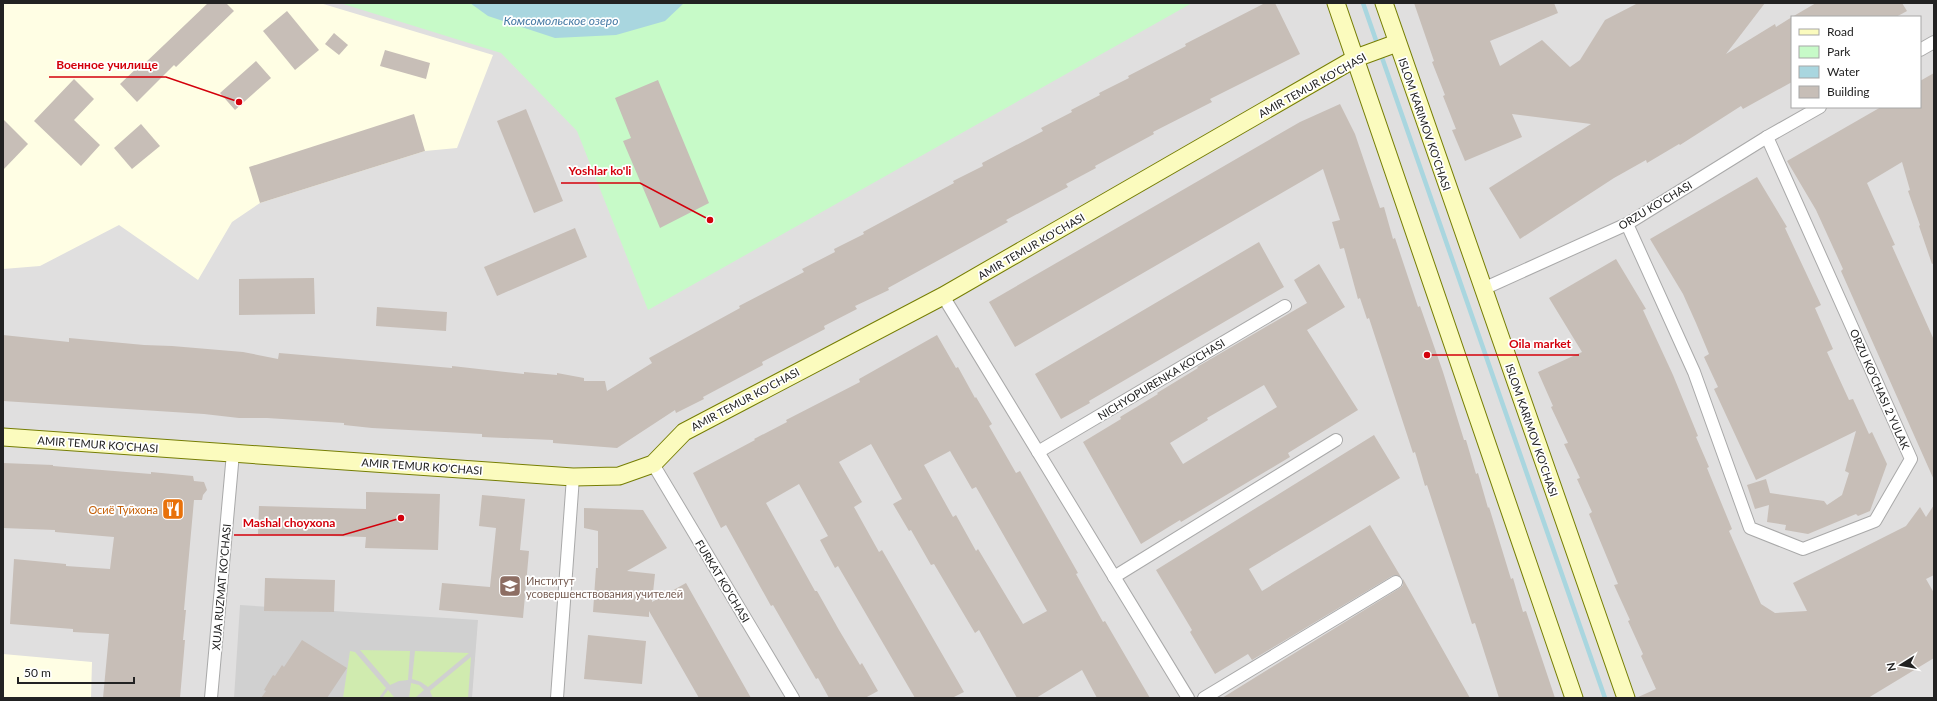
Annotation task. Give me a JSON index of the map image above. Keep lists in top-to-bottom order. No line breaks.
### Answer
{"streets":{"street":["AMIR TEMUR KO'CHASI","ISLOM KARIMOV KO'CHASI","ORZU KO'CHASI","NICHYOPURENKA KO'CHASI","ORZU KO'CHASI 2 YULAK","FURKAT KO'CHASI","XUJA RUZMAT KO'CHASI"]},"crossings":[["AMIR TEMUR KO'CHASI","ISLOM KARIMOV KO'CHASI"],["AMIR TEMUR KO'CHASI","FURKAT KO'CHASI"],["AMIR TEMUR KO'CHASI","XUJA RUZMAT KO'CHASI"],["ISLOM KARIMOV KO'CHASI","ORZU KO'CHASI"],["ORZU KO'CHASI","ORZU KO'CHASI 2 YULAK"]],"water":["Комсомольское озеро"],"places":{"other":["Военное училище","Yoshlar ko'li","Oila market","Mashal choyxona"],"restaurant":["Осиё Туйхона"],"school or university":["Институт усовершенствования учителей"]},"legend":["Road","Park","Water","Building"],"scale_bar":"50 m","north":"left"}
